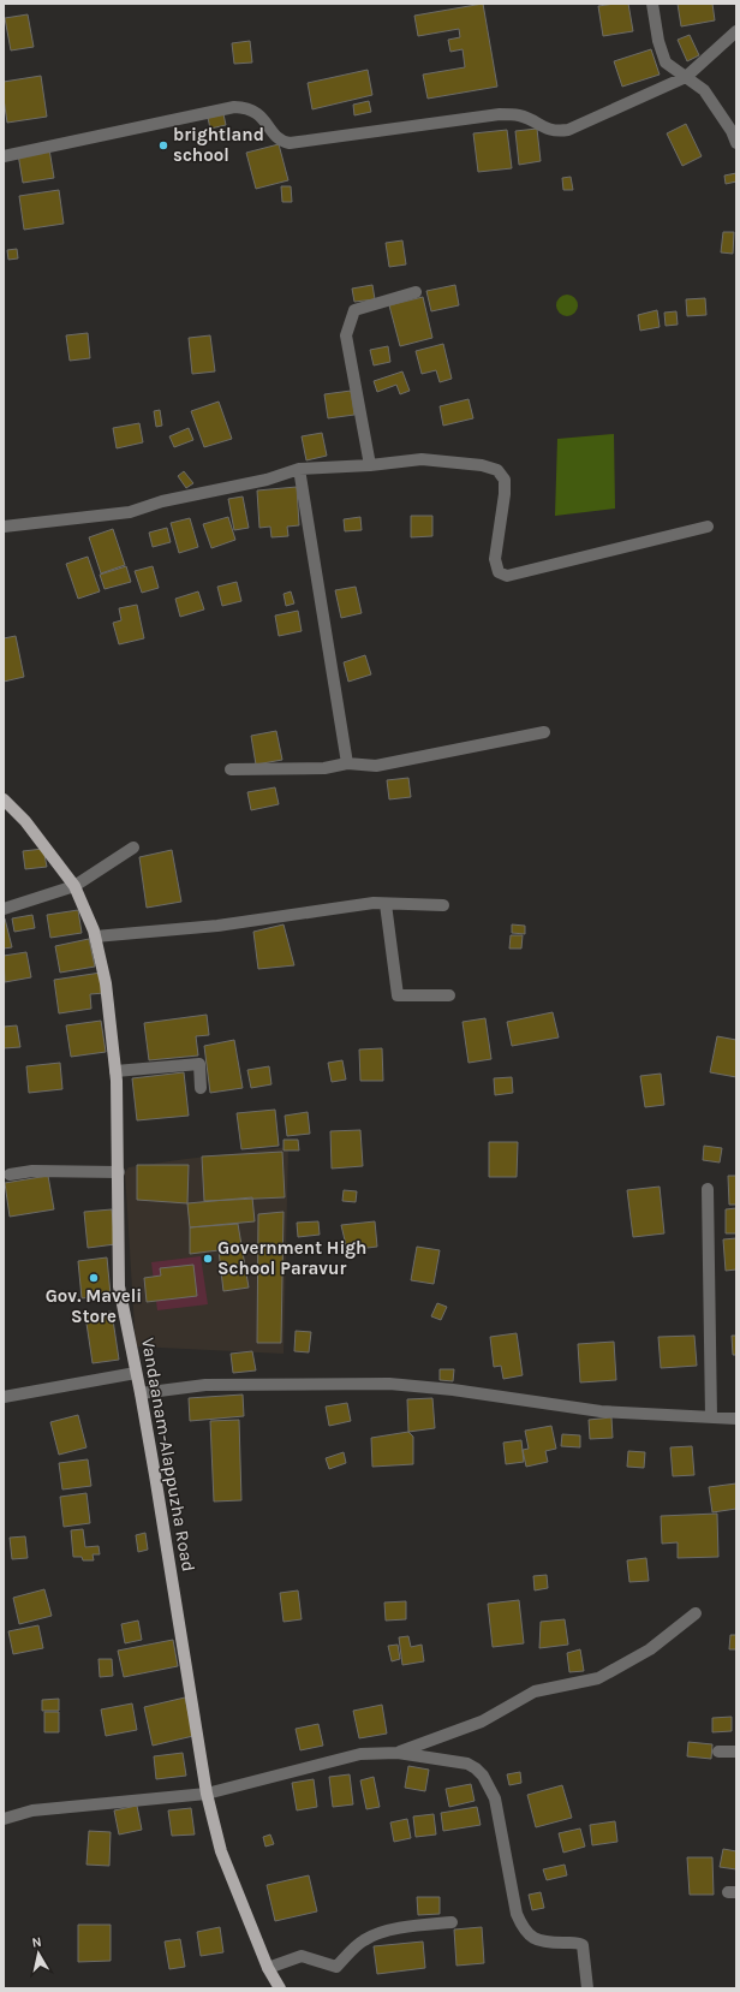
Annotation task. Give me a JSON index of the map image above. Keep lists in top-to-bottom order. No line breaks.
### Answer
{"streets":{"main road":["Vandaanam-Alappuzha Road"]},"places":["brightland school","Government High School Paravur","Gov. Maveli Store"],"north":"top"}
